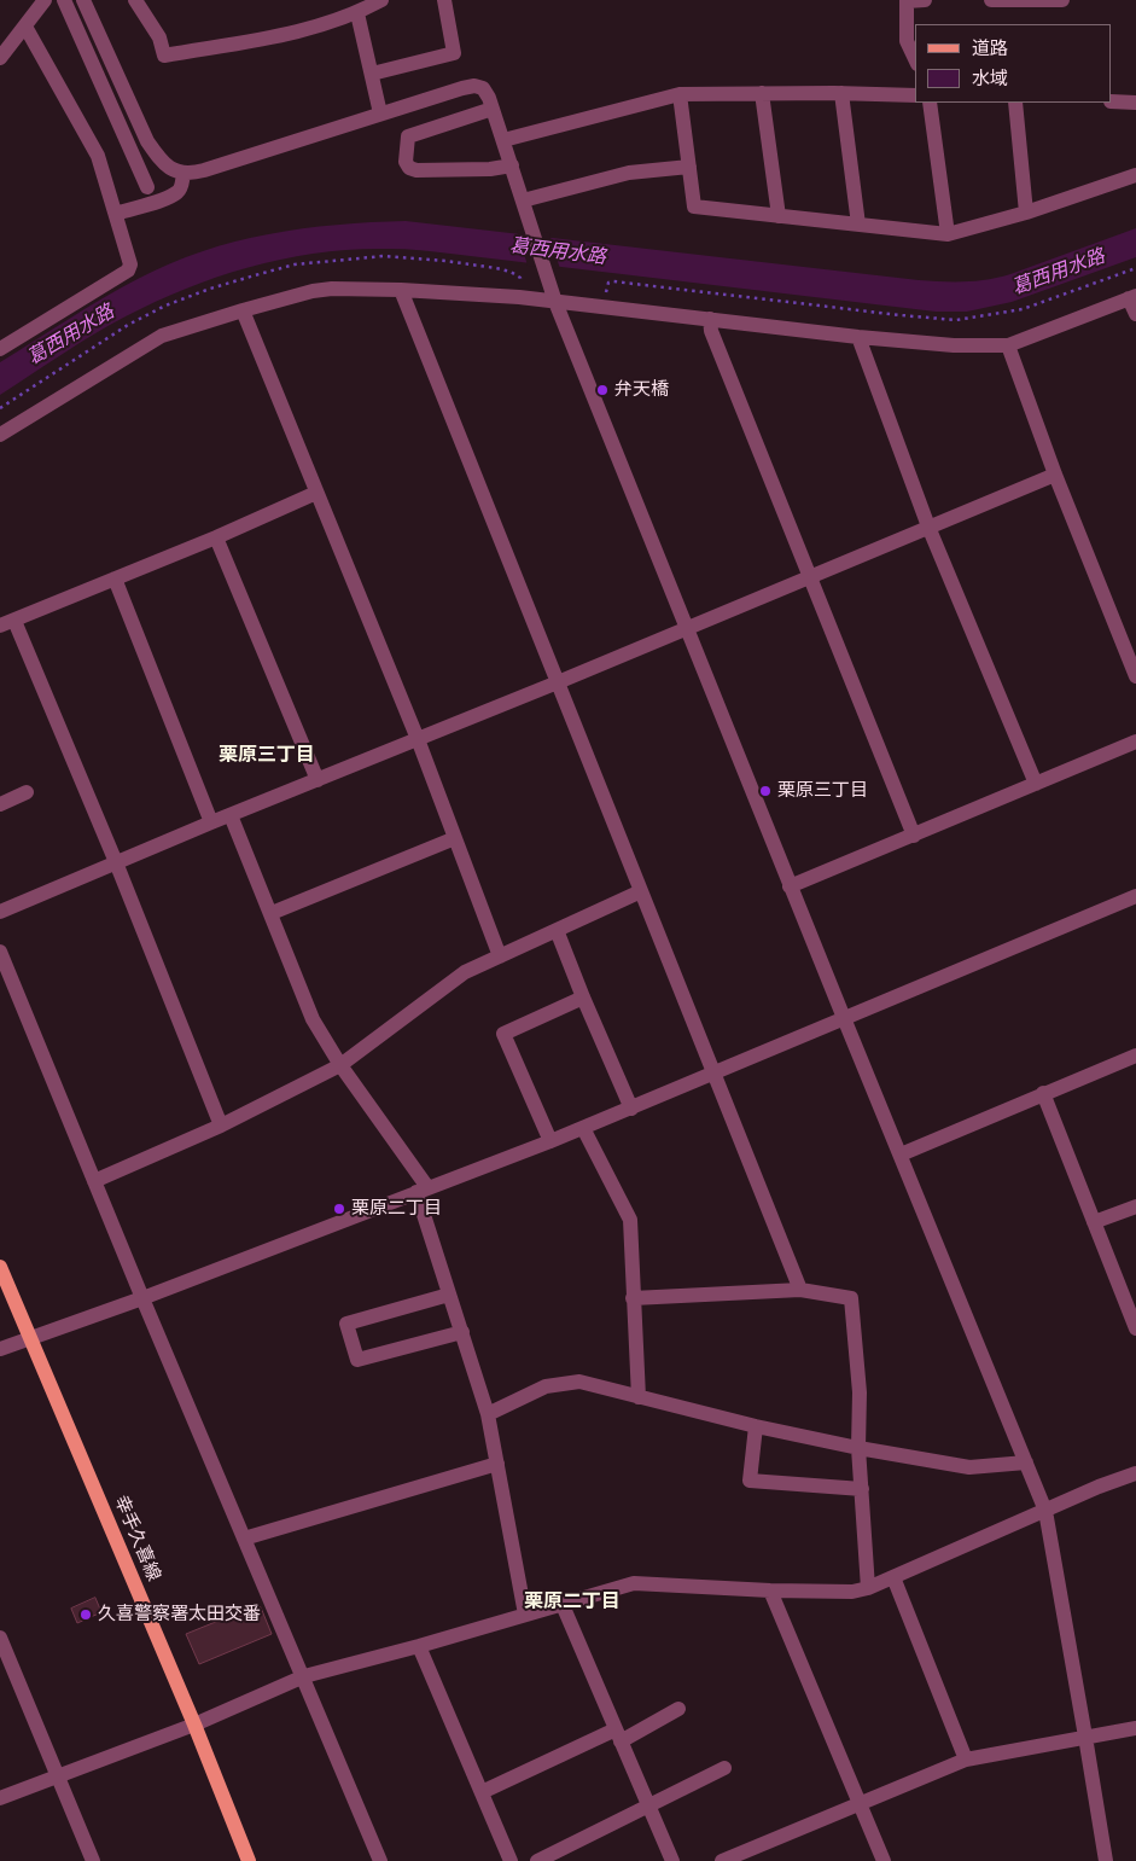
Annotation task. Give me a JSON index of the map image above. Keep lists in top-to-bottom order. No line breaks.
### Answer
{"streets":{"main road":["幸手久喜線"]},"districts":["栗原三丁目","栗原二丁目"],"water":["葛西用水路"],"places":["弁天橋","栗原三丁目","栗原二丁目","久喜警察署太田交番"],"legend":["道路","水域"]}
